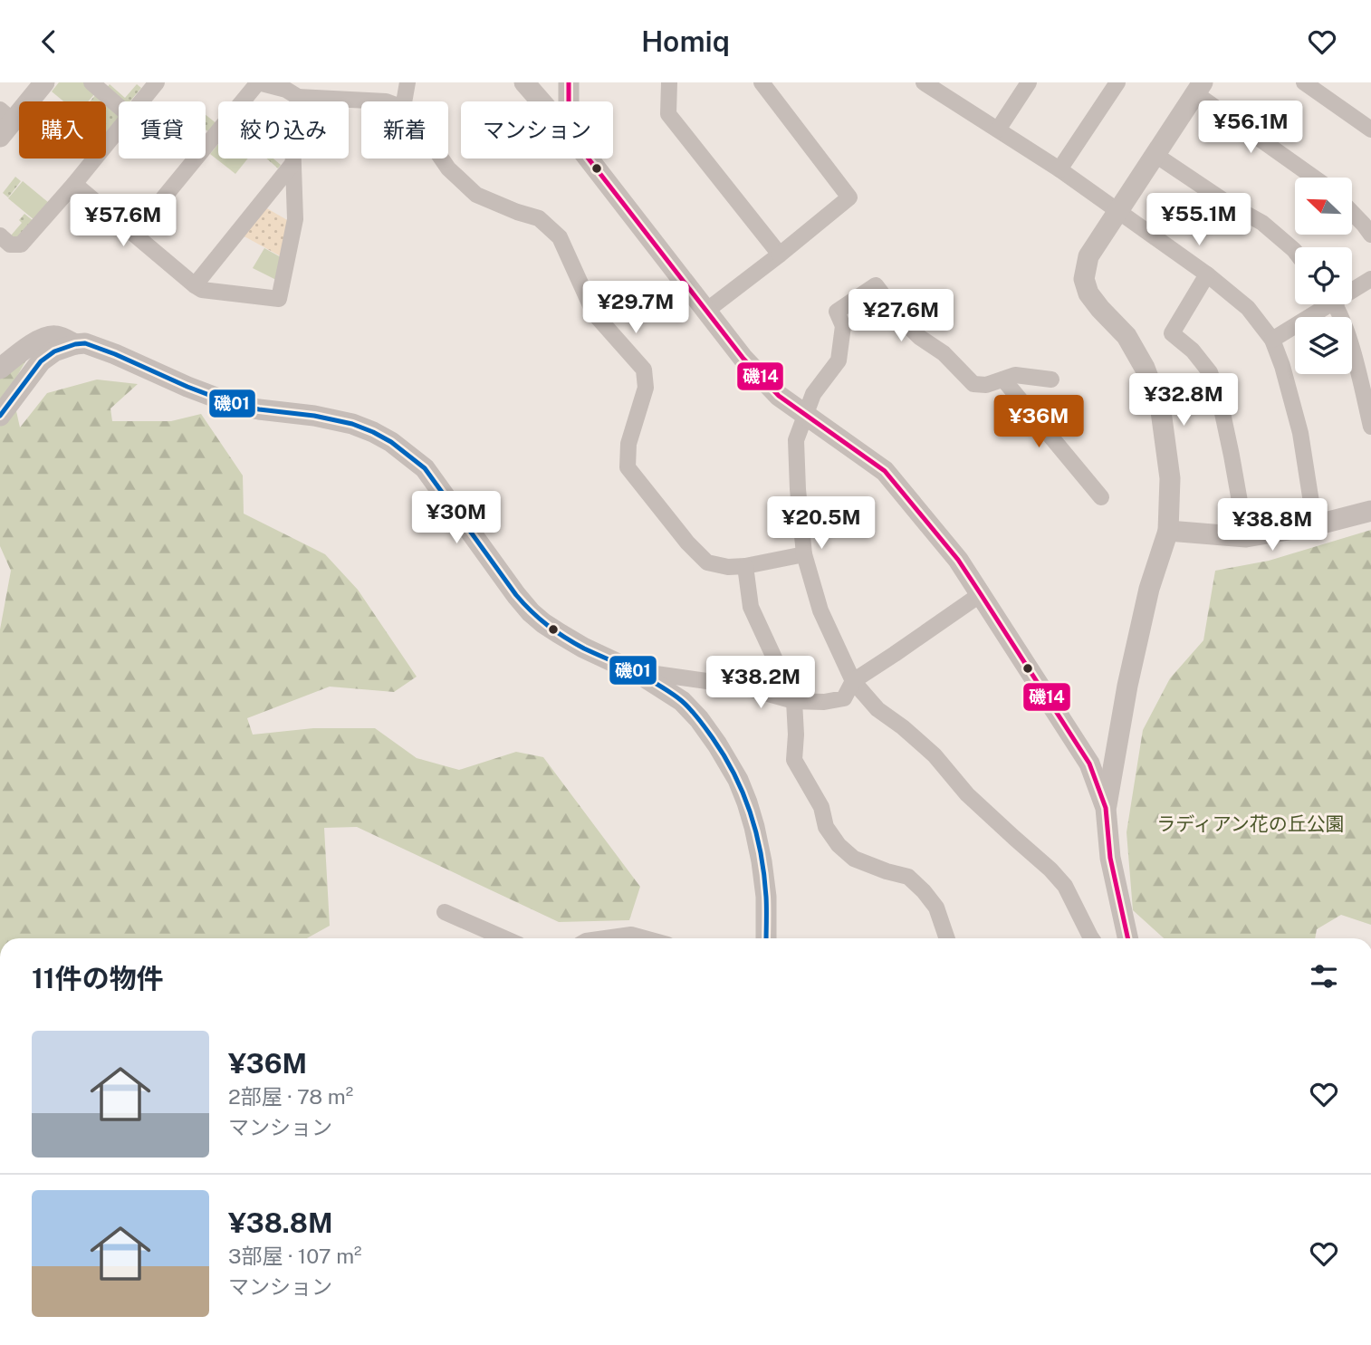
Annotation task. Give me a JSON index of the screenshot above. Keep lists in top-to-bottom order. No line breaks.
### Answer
{"parks":["ラディアン花の丘公園"],"lines":["transit line 磯14","transit line 磯01"],"north":"top left","page":{"header":"Homiq","price":["¥56.1M","¥55.1M","¥57.6M","¥29.7M","¥27.6M","¥32.8M","¥36M","¥30M","¥20.5M","¥38.8M","¥38.2M"],"chip":["購入","賃貸","絞り込み","新着","マンション"],"heading":"11件の物件","list":[{"name":"¥36M","note":"2部屋 · 78 m² · マンション"},{"name":"¥38.8M","note":"3部屋 · 107 m² · マンション"}]}}
